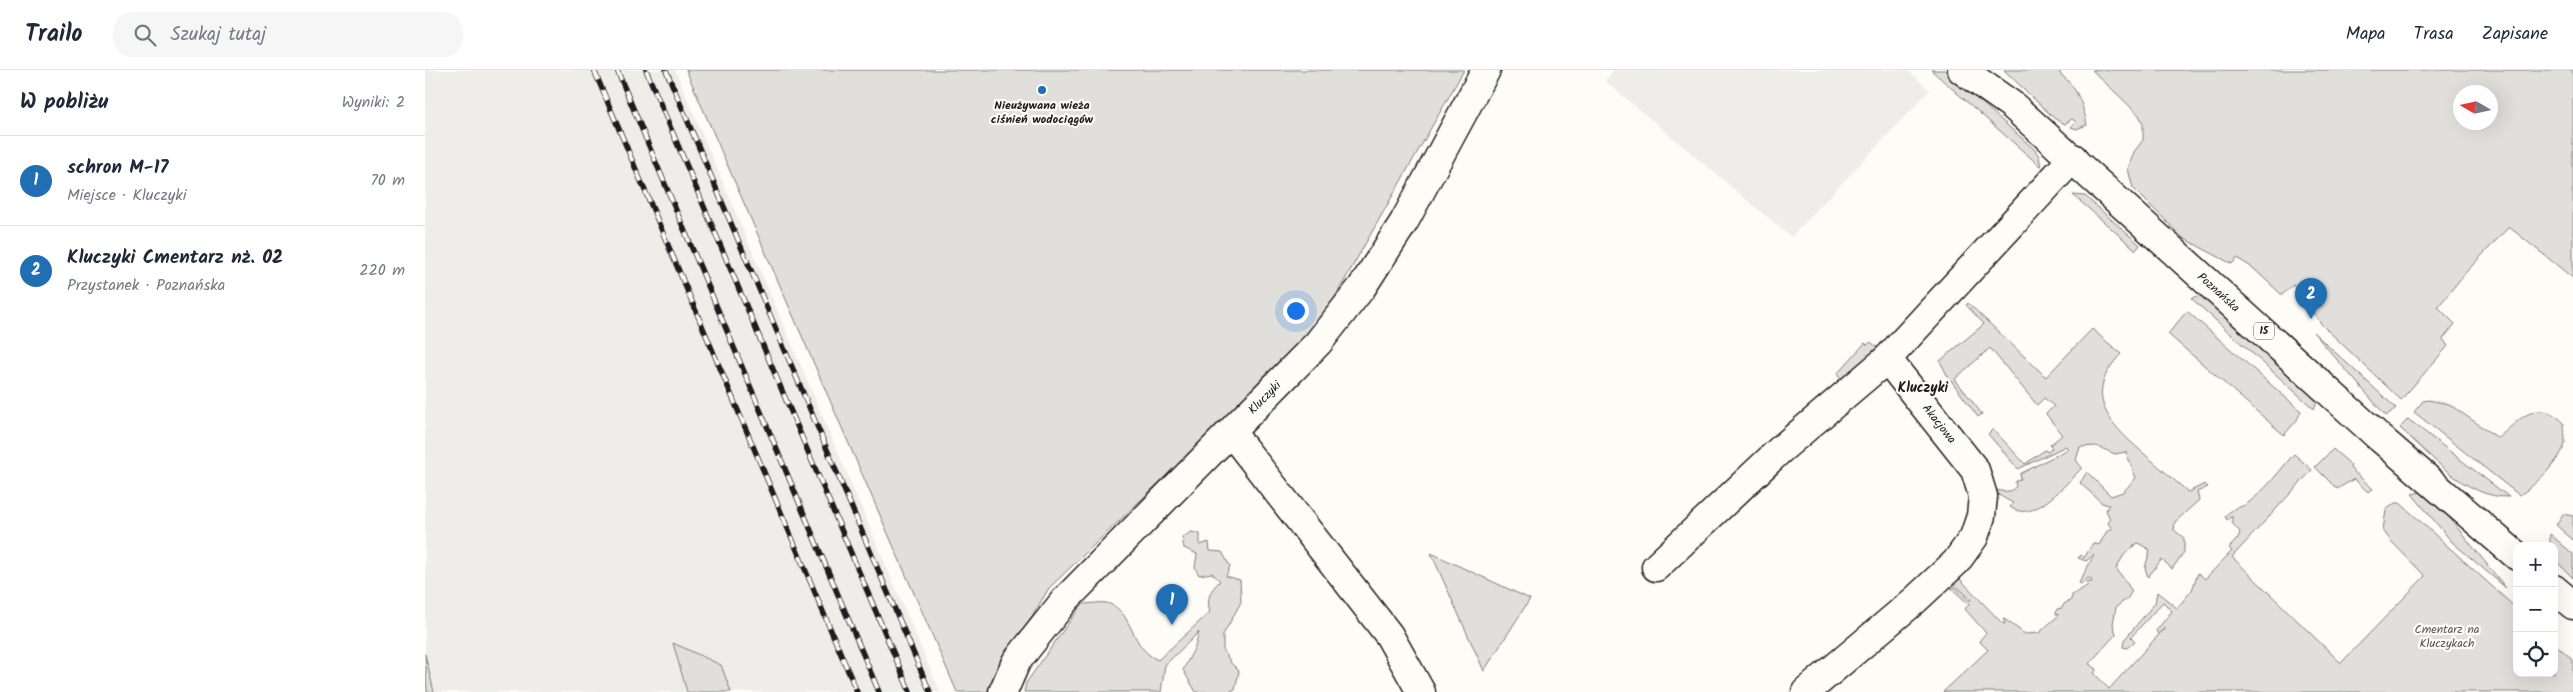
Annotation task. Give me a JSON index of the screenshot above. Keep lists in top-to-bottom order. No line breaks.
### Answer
{"streets":{"street":["Poznańska","15","Kluczyki","Akacjowa"]},"districts":["Kluczyki"],"parks":["Cmentarz na Kluczykach"],"places":["Nieużywana wieża ciśnień wodociągów"],"north":"left","page":{"header":"Trailo","search":"Szukaj tutaj","nav":["Mapa","Trasa","Zapisane"],"heading":["W pobliżu","Wyniki: 2"],"list":[{"mark":"1","name":"schron M-17","note":"Miejsce · Kluczyki","value":"70 m"},{"mark":"2","name":"Kluczyki Cmentarz nż. 02","note":"Przystanek · Poznańska","value":"220 m"}],"pins":["2","1"],"map_buttons":["+","−"]}}
